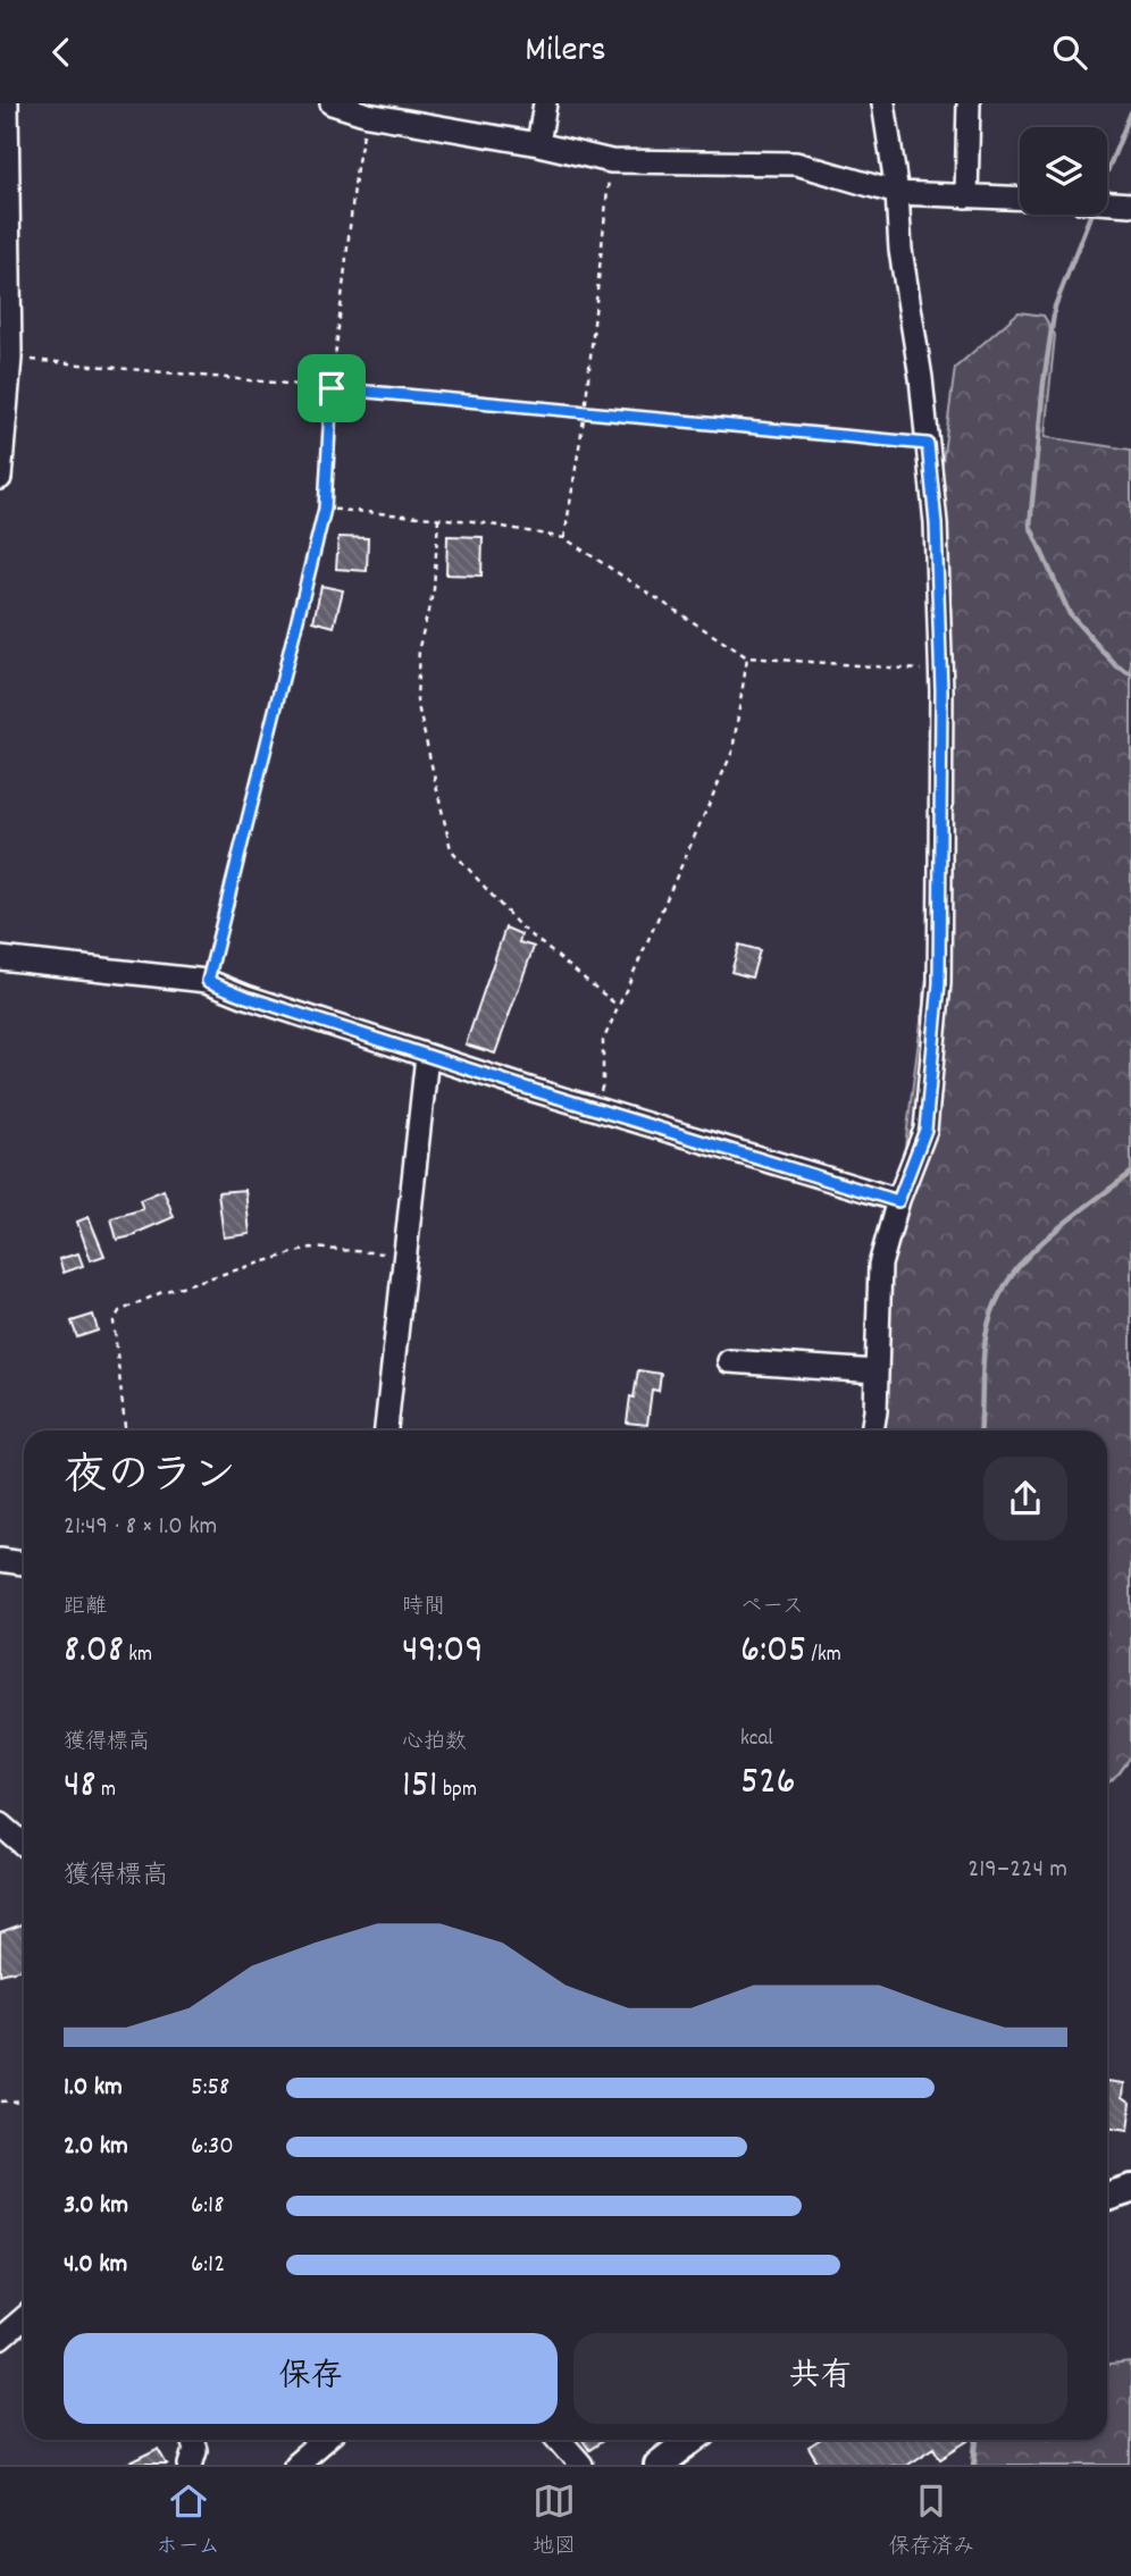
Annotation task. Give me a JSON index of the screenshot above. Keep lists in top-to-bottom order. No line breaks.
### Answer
{"page":{"header":"Milers","heading":["夜のラン","21:49 · 8 × 1.0 km"],"stats":[["距離","8.08 km"],["時間","49:09"],["ペース","6:05 /km"],["獲得標高","48 m"],["心拍数","151 bpm"],["kcal","526"]],"chart":["獲得標高","219–224 m"],"list":[{"name":"1.0 km","note":"5:58"},{"name":"2.0 km","note":"6:30"},{"name":"3.0 km","note":"6:18"},{"name":"4.0 km","note":"6:12"}],"buttons":["保存","共有"],"tabs":["ホーム","地図","保存済み"]}}
